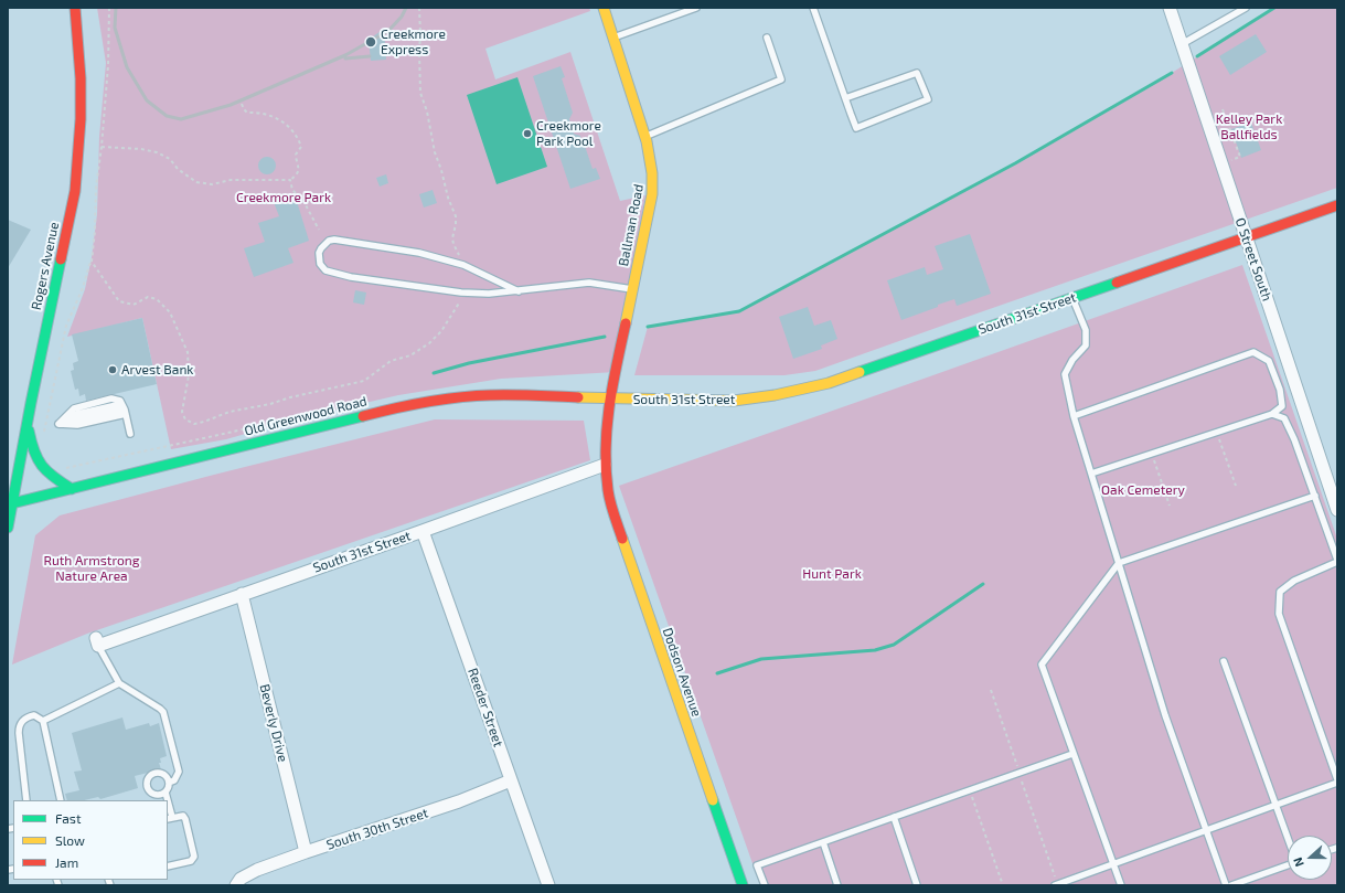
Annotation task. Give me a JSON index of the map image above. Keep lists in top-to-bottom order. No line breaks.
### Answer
{"streets":{"main road":["Ballman Road","Rogers Avenue","South 31st Street","Old Greenwood Road","Dodson Avenue"],"street":["O Street South","Reeder Street","Beverly Drive","South 30th Street"]},"crossings":[["Ballman Road","South 31st Street"],["Ballman Road","Old Greenwood Road"],["O Street South","South 31st Street"],["Rogers Avenue","Old Greenwood Road"],["South 31st Street","Old Greenwood Road"],["South 31st Street","Dodson Avenue"],["South 31st Street","Reeder Street"],["South 31st Street","Beverly Drive"],["Reeder Street","South 30th Street"],["Beverly Drive","South 30th Street"]],"parks":["Kelley Park Ballfields","Creekmore Park","Oak Cemetery","Ruth Armstrong Nature Area","Hunt Park"],"places":["Creekmore Express","Creekmore Park Pool","Arvest Bank"],"legend":["Fast","Slow","Jam"],"north":"left"}
